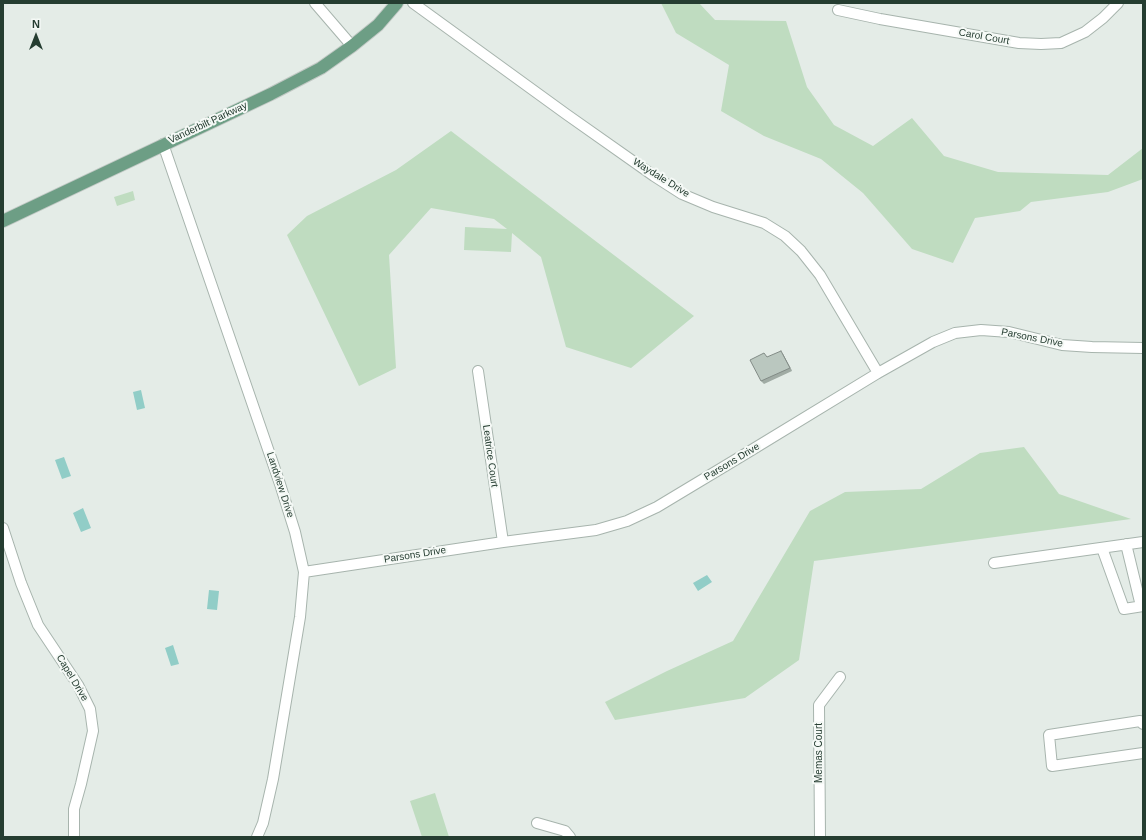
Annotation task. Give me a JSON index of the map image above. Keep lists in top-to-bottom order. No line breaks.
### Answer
{"streets":{"main road":["Vanderbilt Parkway"],"street":["Carol Court","Waydale Drive","Parsons Drive","Leatrice Court","Landview Drive","Capel Drive","Memas Court"]},"crossings":[["Vanderbilt Parkway","Landview Drive"],["Waydale Drive","Parsons Drive"],["Parsons Drive","Leatrice Court"],["Parsons Drive","Landview Drive"]],"north":"top"}
